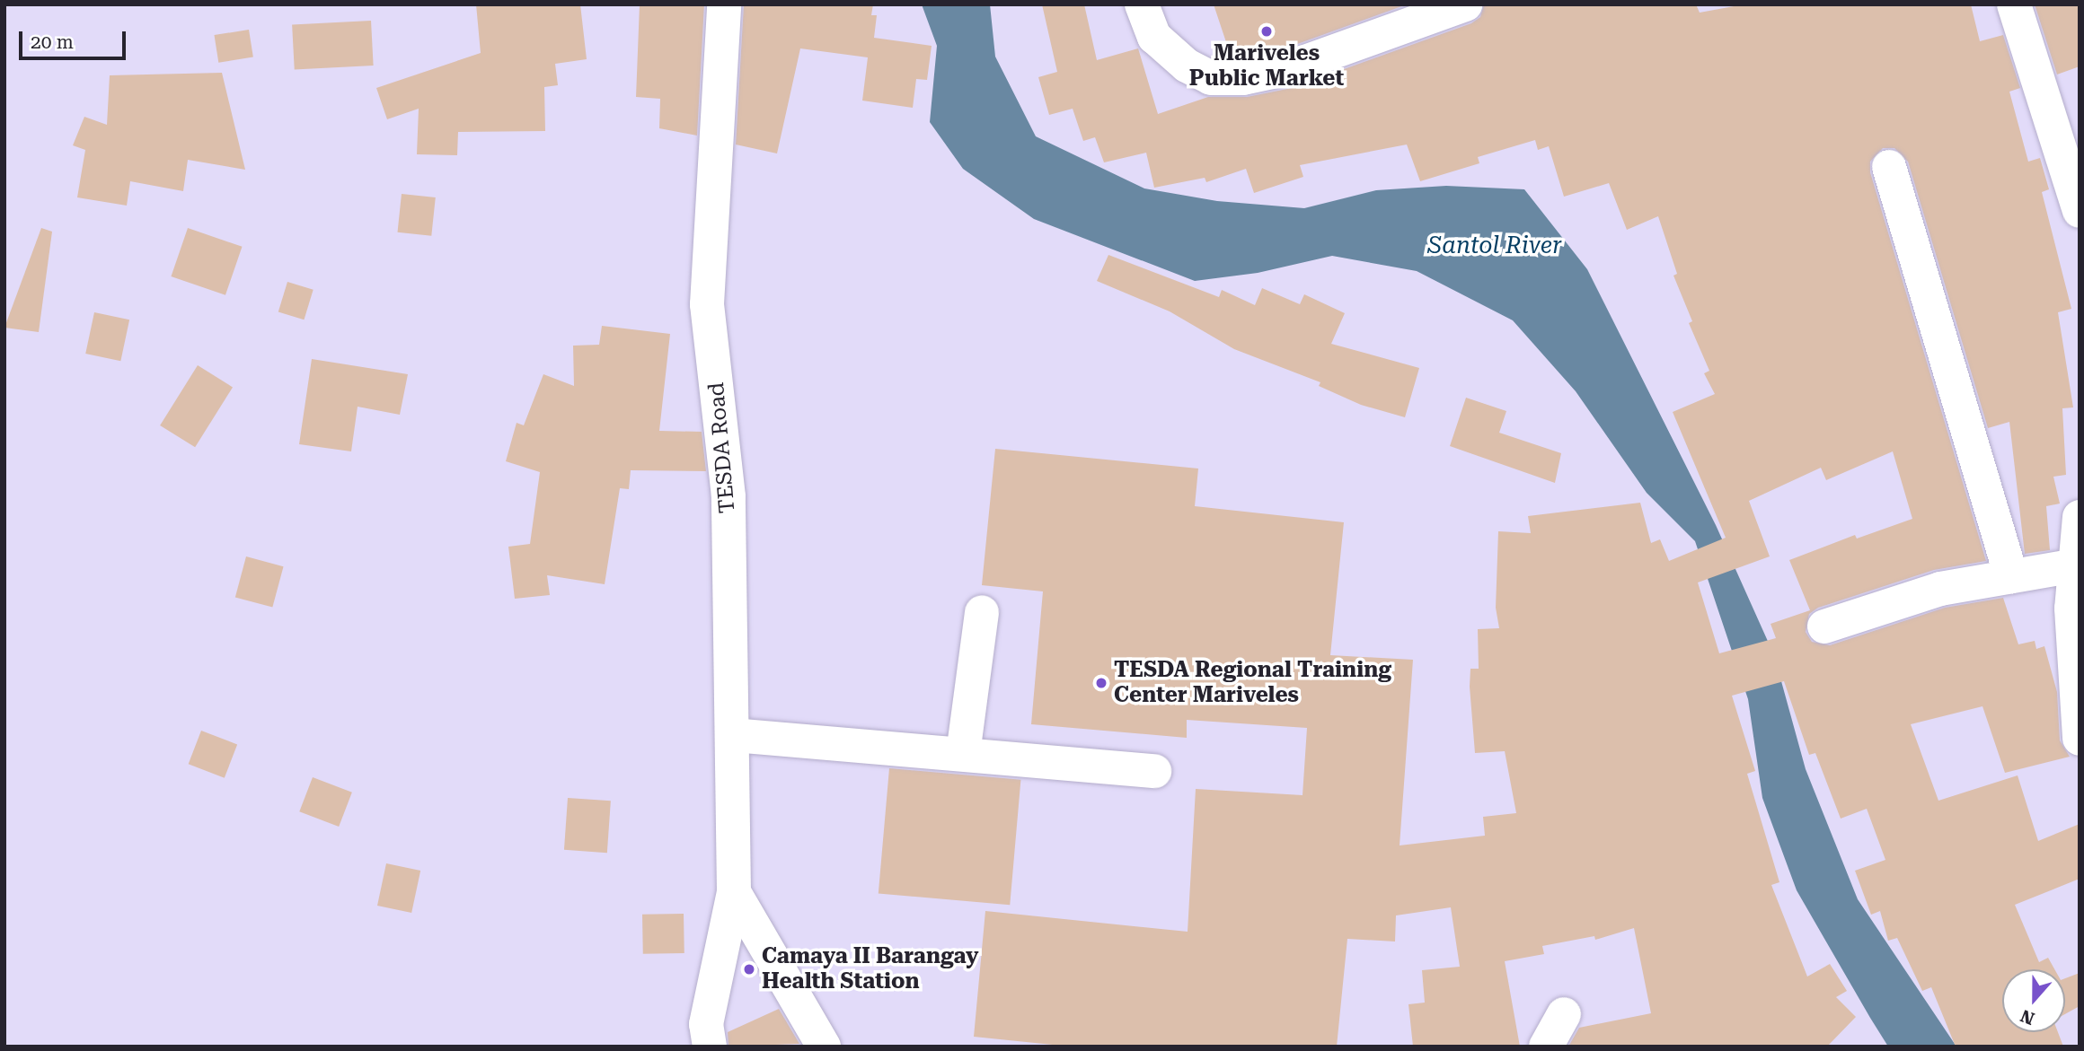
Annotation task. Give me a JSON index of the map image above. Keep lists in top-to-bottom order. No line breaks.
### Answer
{"streets":{"street":["TESDA Road"]},"water":["Santol River"],"places":["Mariveles Public Market","TESDA Regional Training Center Mariveles","Camaya II Barangay Health Station"],"scale_bar":"20 m","north":"bottom"}
